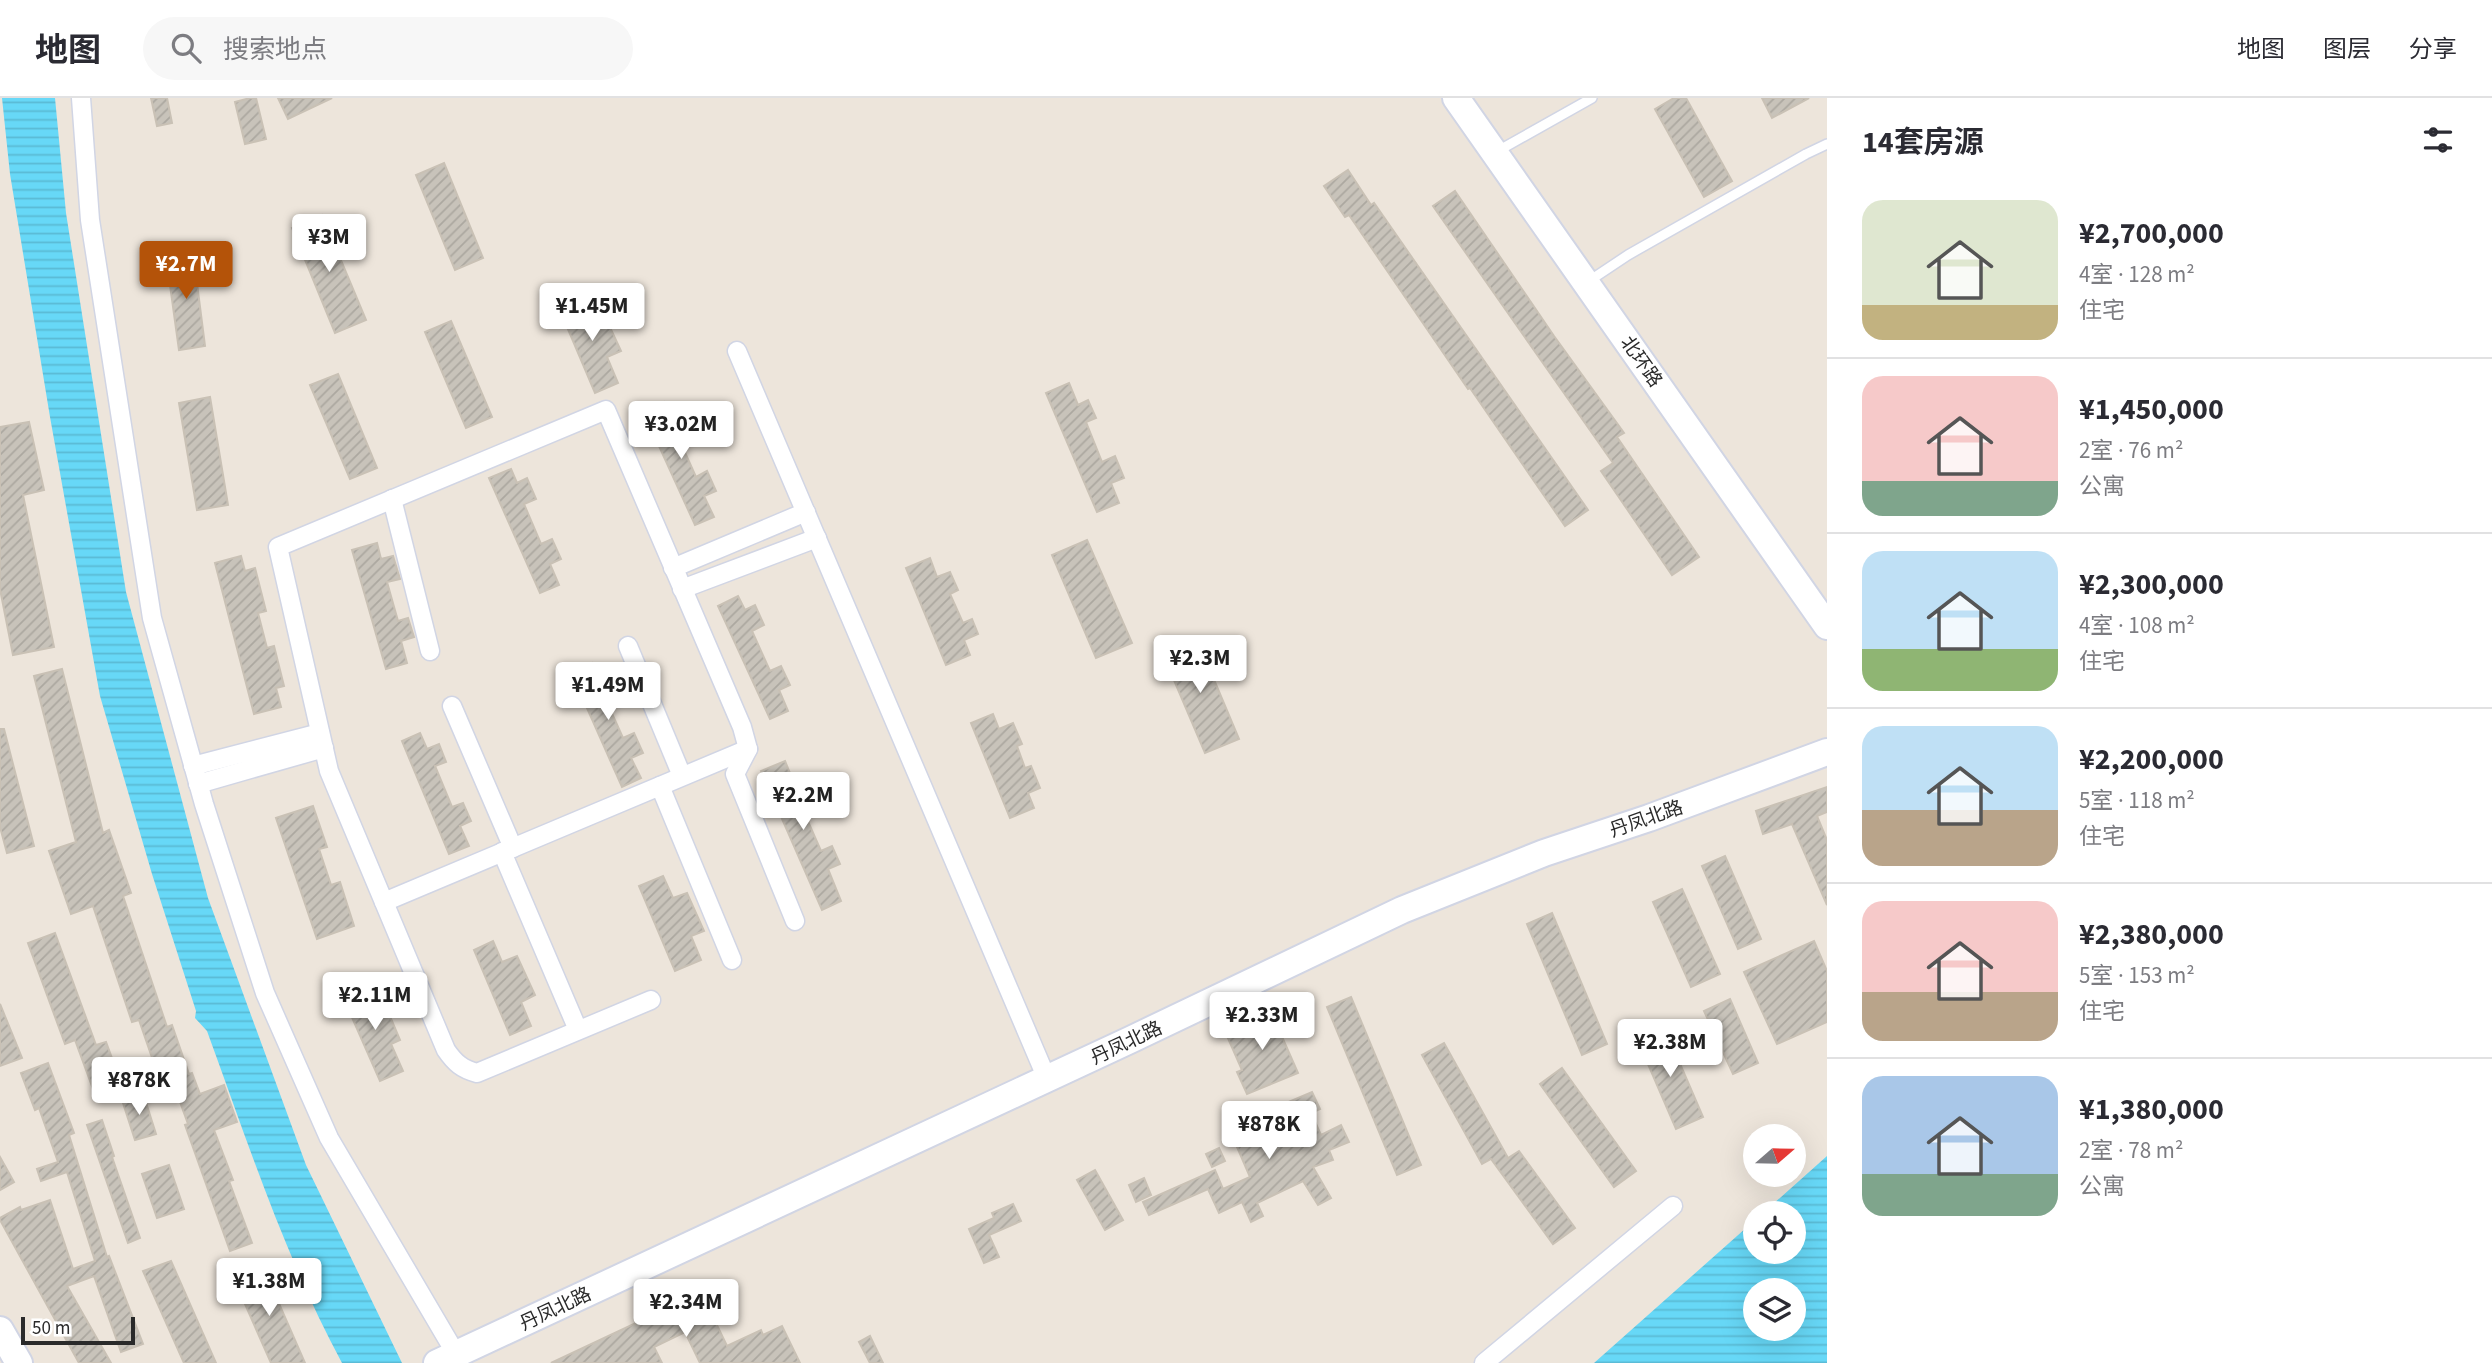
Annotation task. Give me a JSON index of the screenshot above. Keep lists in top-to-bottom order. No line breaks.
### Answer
{"streets":{"main road":["北环路","丹凤北路"]},"scale_bar":"50 m","north":"right","page":{"header":"地图","search":"搜索地点","nav":["地图","图层","分享"],"heading":"14套房源","list":[{"name":"¥2,700,000","note":"4室 · 128 m² · 住宅"},{"name":"¥1,450,000","note":"2室 · 76 m² · 公寓"},{"name":"¥2,300,000","note":"4室 · 108 m² · 住宅"},{"name":"¥2,200,000","note":"5室 · 118 m² · 住宅"},{"name":"¥2,380,000","note":"5室 · 153 m² · 住宅"},{"name":"¥1,380,000","note":"2室 · 78 m² · 公寓"}],"price":["¥3M","¥2.7M","¥1.45M","¥3.02M","¥2.3M","¥1.49M","¥2.2M","¥2.11M","¥2.33M","¥2.38M","¥878K","¥878K","¥1.38M","¥2.34M"],"scale":"50 m"}}
